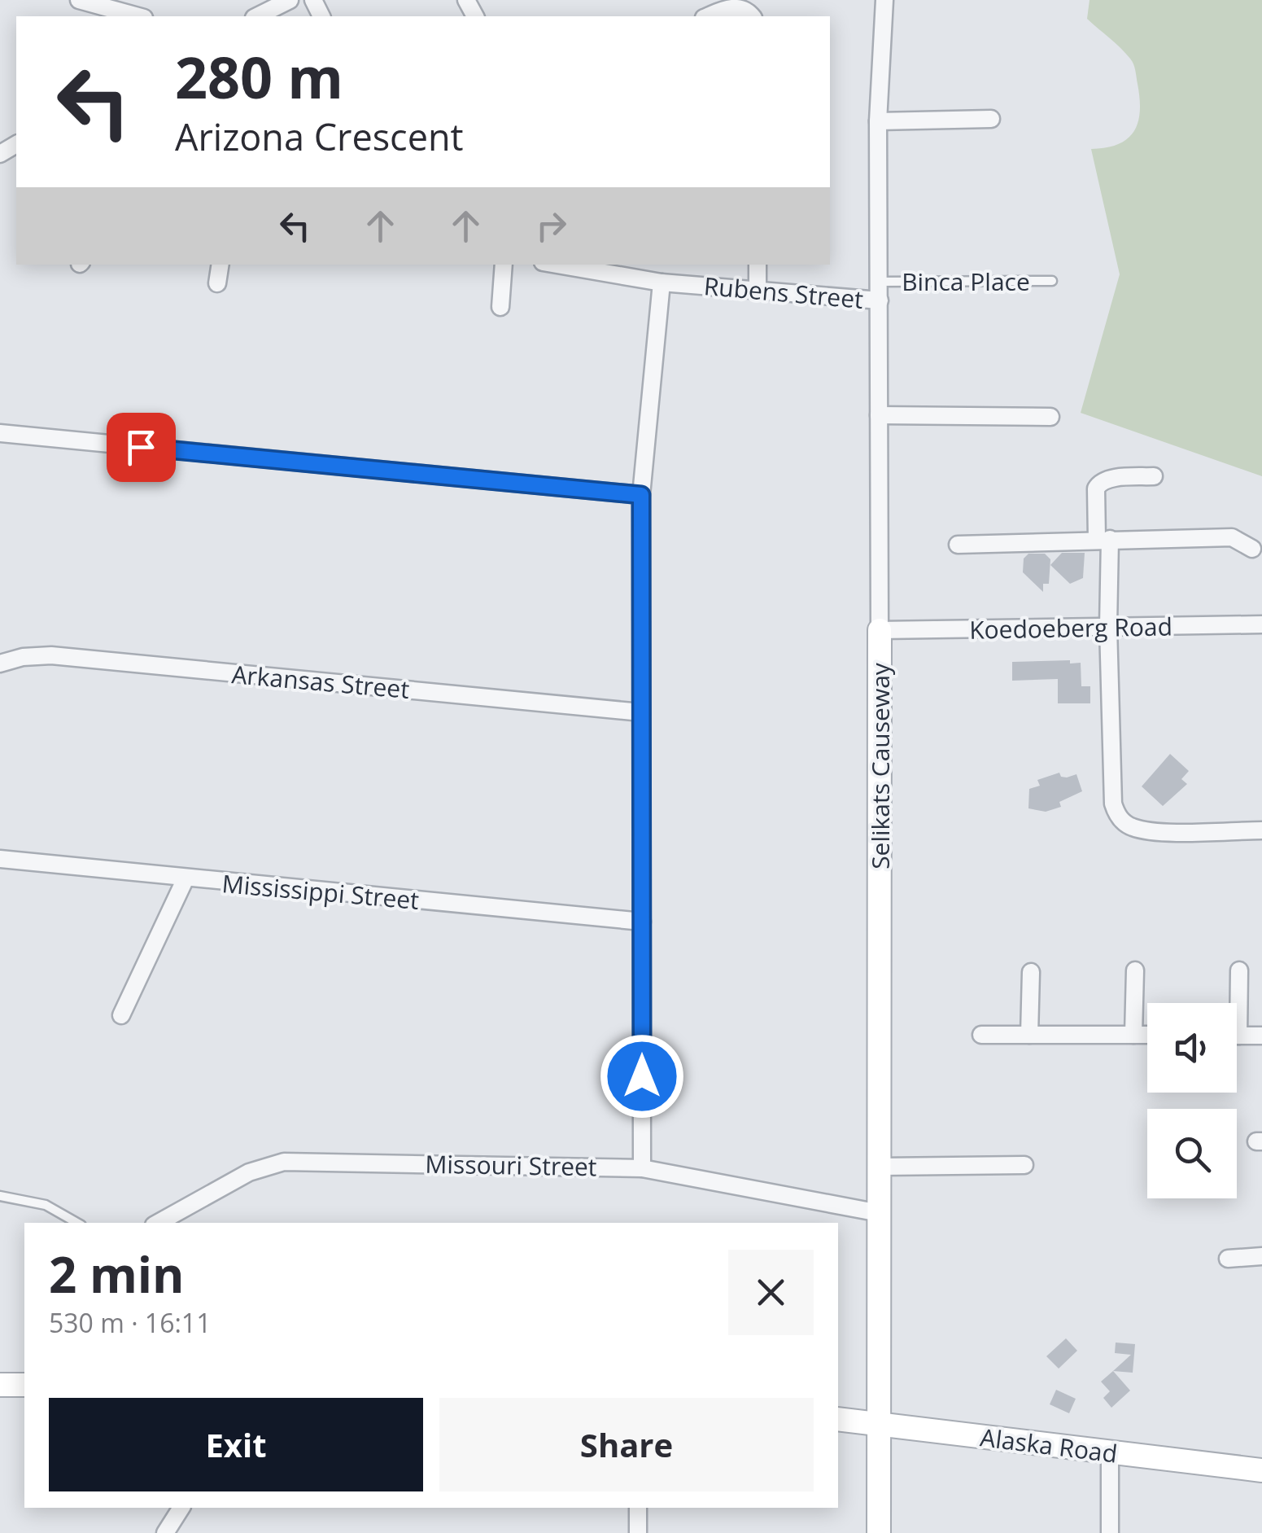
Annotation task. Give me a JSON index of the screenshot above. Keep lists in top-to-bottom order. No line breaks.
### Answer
{"streets":{"street":["Rubens Street","Koedoeberg Road","Arkansas Street","Selikats Causeway","Mississippi Street","Missouri Street","Alaska Road"],"lane":["Binca Place"]},"crossings":[["Binca Place","Selikats Causeway"],["Rubens Street","Selikats Causeway"],["Koedoeberg Road","Selikats Causeway"],["Selikats Causeway","Missouri Street"],["Selikats Causeway","Alaska Road"]],"page":{"turn":["280 m","Arizona Crescent"],"heading":["2 min","530 m · 16:11"],"buttons":["Exit","Share"]}}
